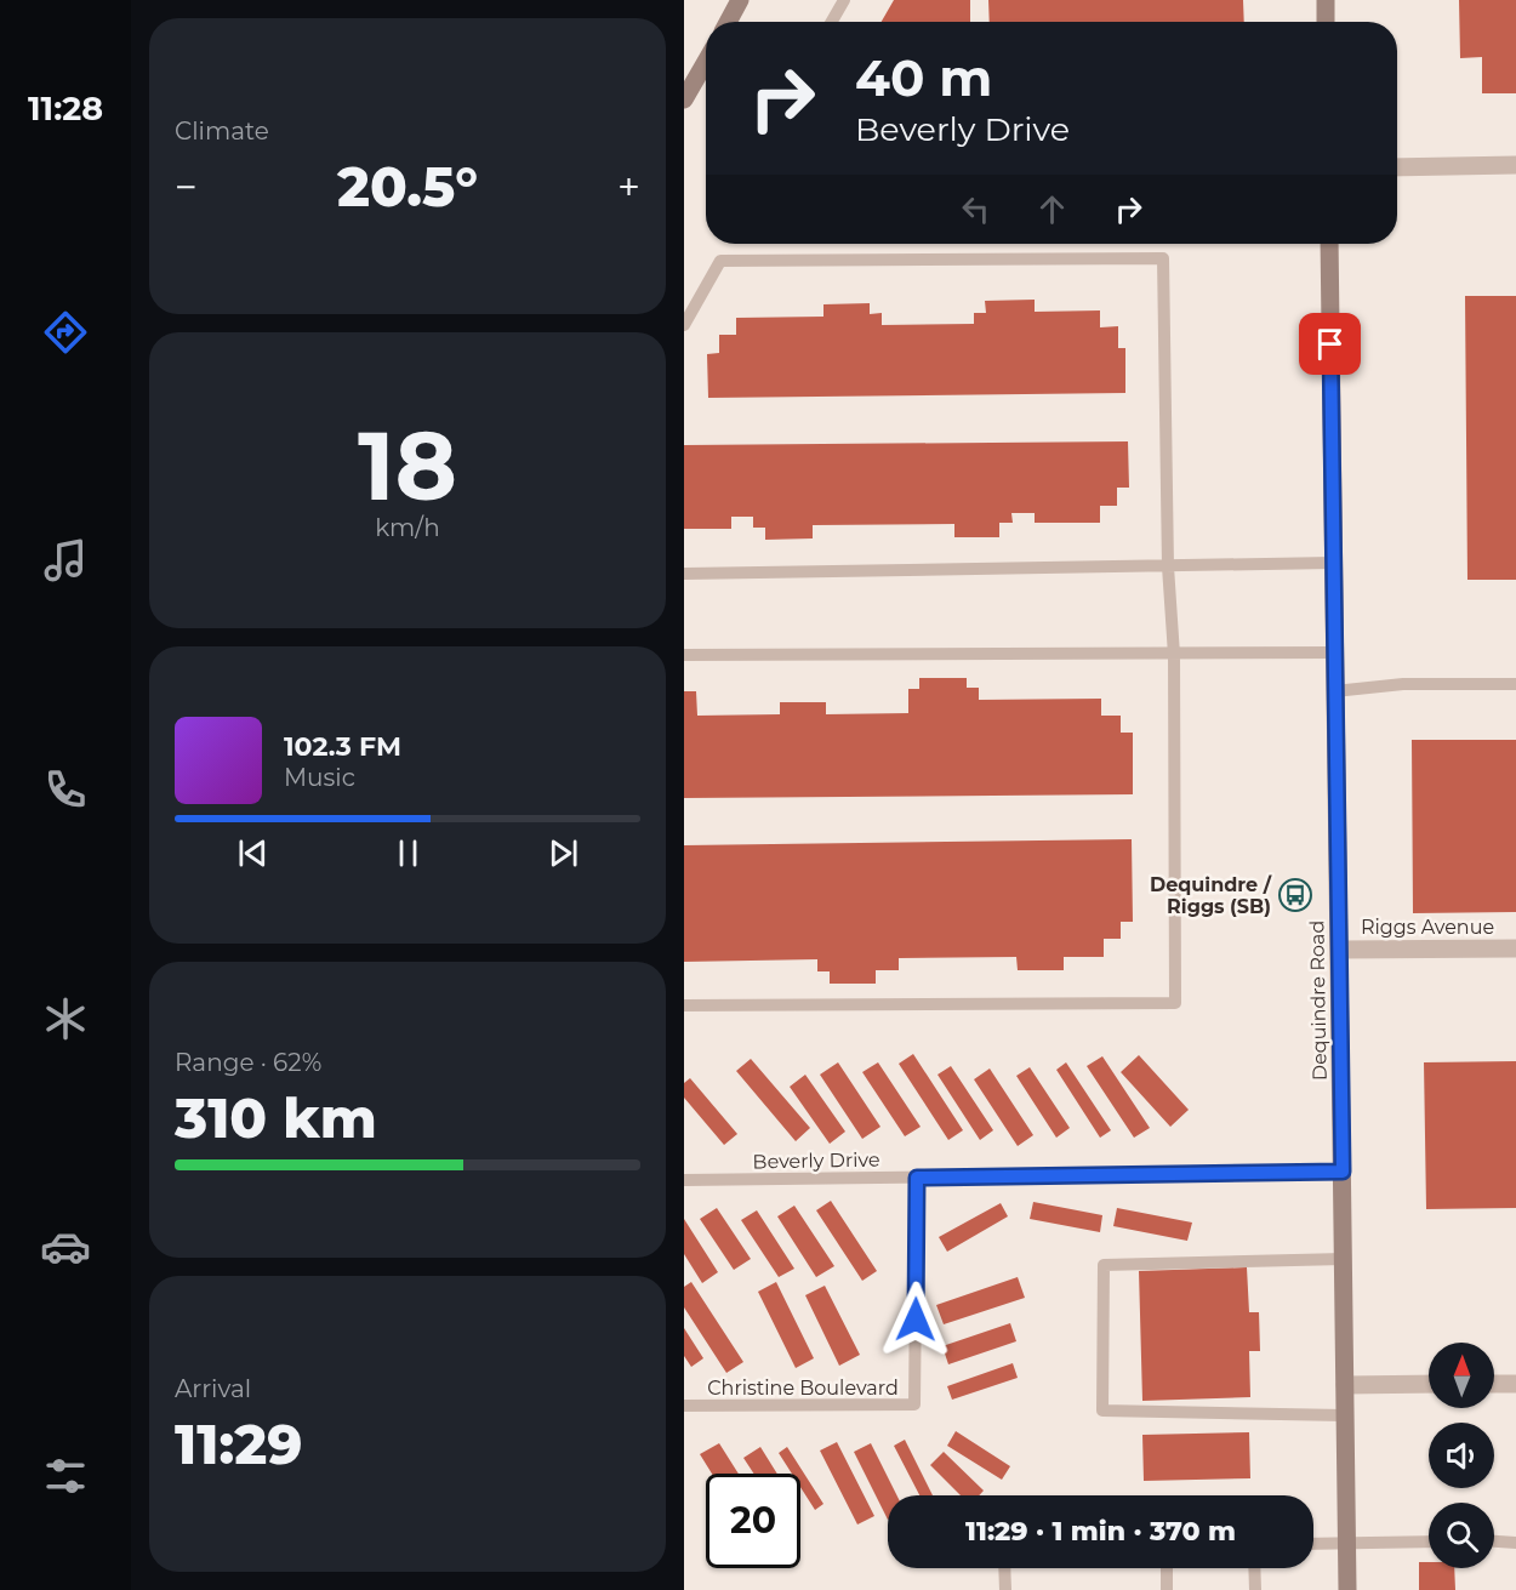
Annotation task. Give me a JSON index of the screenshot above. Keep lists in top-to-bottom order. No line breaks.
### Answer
{"streets":{"main road":["Dequindre Road"],"street":["Riggs Avenue"],"lane":["Beverly Drive","Christine Boulevard"]},"crossings":[["Riggs Avenue","Dequindre Road"],["Dequindre Road","Beverly Drive"],["Beverly Drive","Christine Boulevard"]],"places":{"bus stop":["Dequindre / Riggs (SB)"]},"north":"top","page":{"tabs":"11:28","tile":["Climate",["18","km/h"],["Range · 62%","310 km"],["Arrival","11:29"]],"turn":["40 m","Beverly Drive"],"heat":["−","20.5°","+"],"song":["102.3 FM","Music"],"limit":"20","trip":"11:29 · 1 min · 370 m"}}
